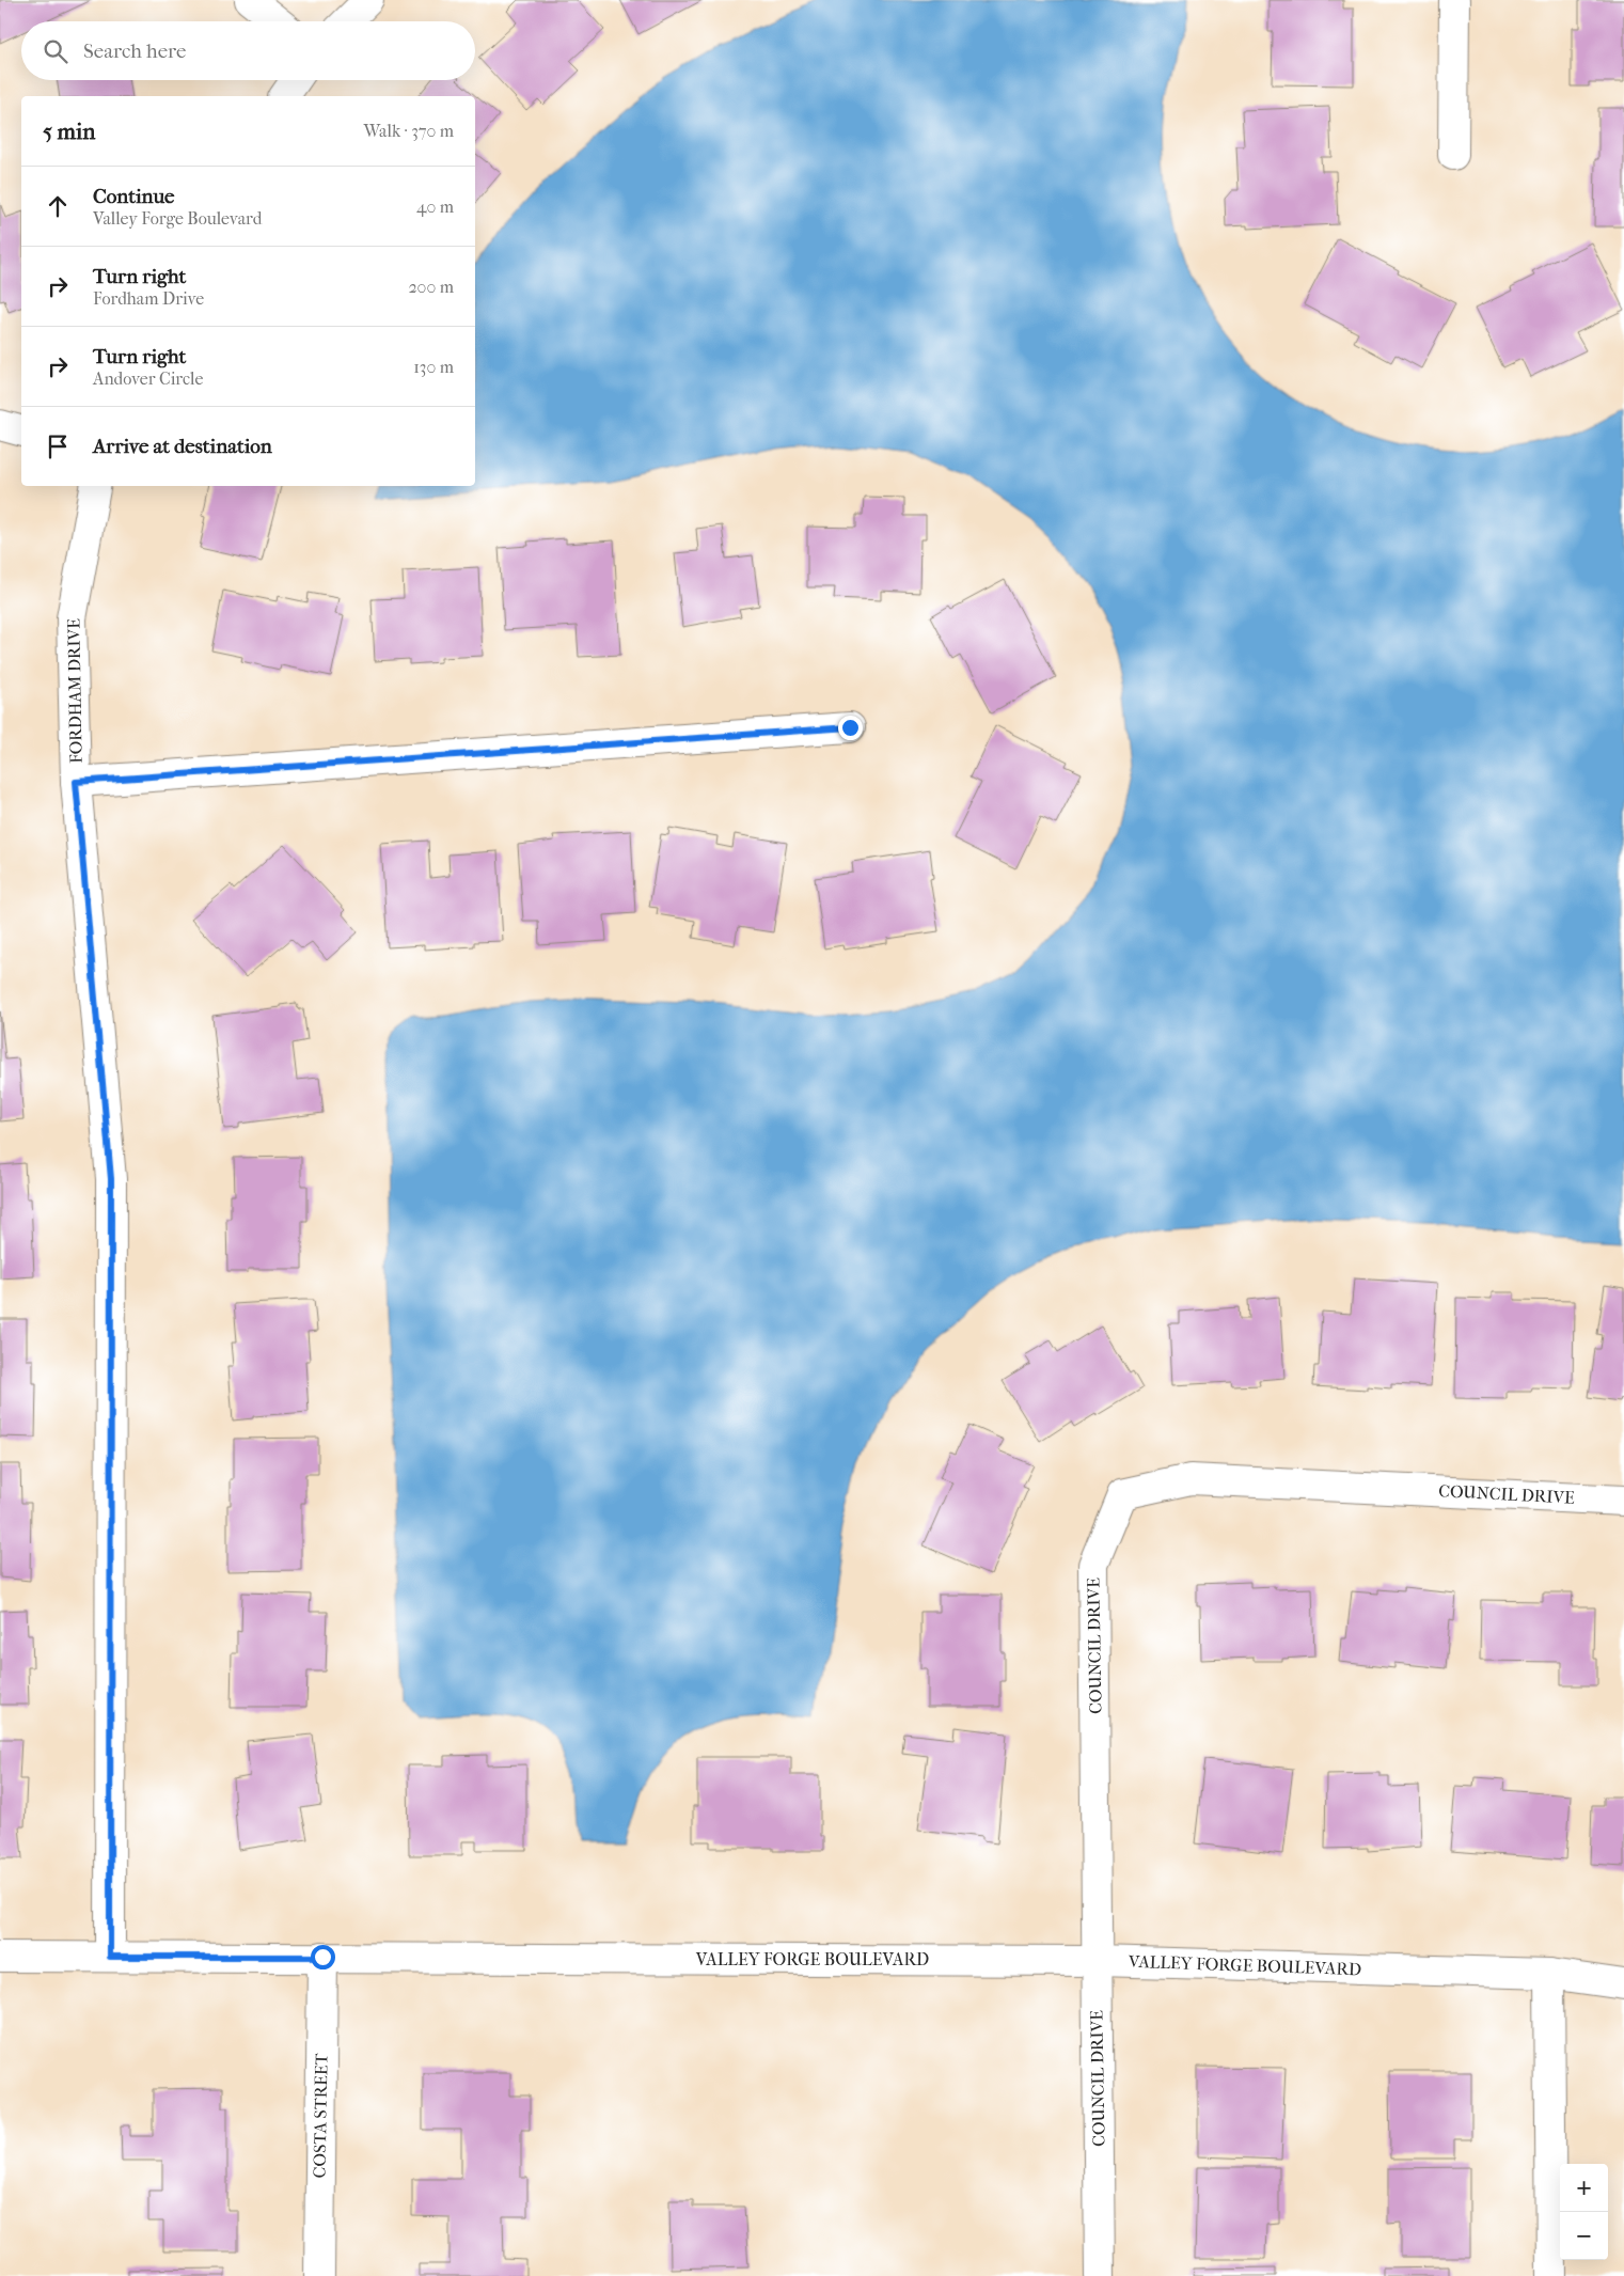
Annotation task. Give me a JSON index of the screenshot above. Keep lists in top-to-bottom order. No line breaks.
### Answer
{"streets":{"street":["FORDHAM DRIVE","COUNCIL DRIVE","VALLEY FORGE BOULEVARD","COSTA STREET"]},"crossings":[["FORDHAM DRIVE","VALLEY FORGE BOULEVARD"],["COUNCIL DRIVE","VALLEY FORGE BOULEVARD"],["VALLEY FORGE BOULEVARD","COSTA STREET"]],"page":{"search":"Search here","heading":["5 min","Walk · 370 m"],"list":[["Continue","Valley Forge Boulevard","40 m"],["Turn right","Fordham Drive","200 m"],["Turn right","Andover Circle","130 m"],"Arrive at destination"],"map_buttons":["+","−"]}}
